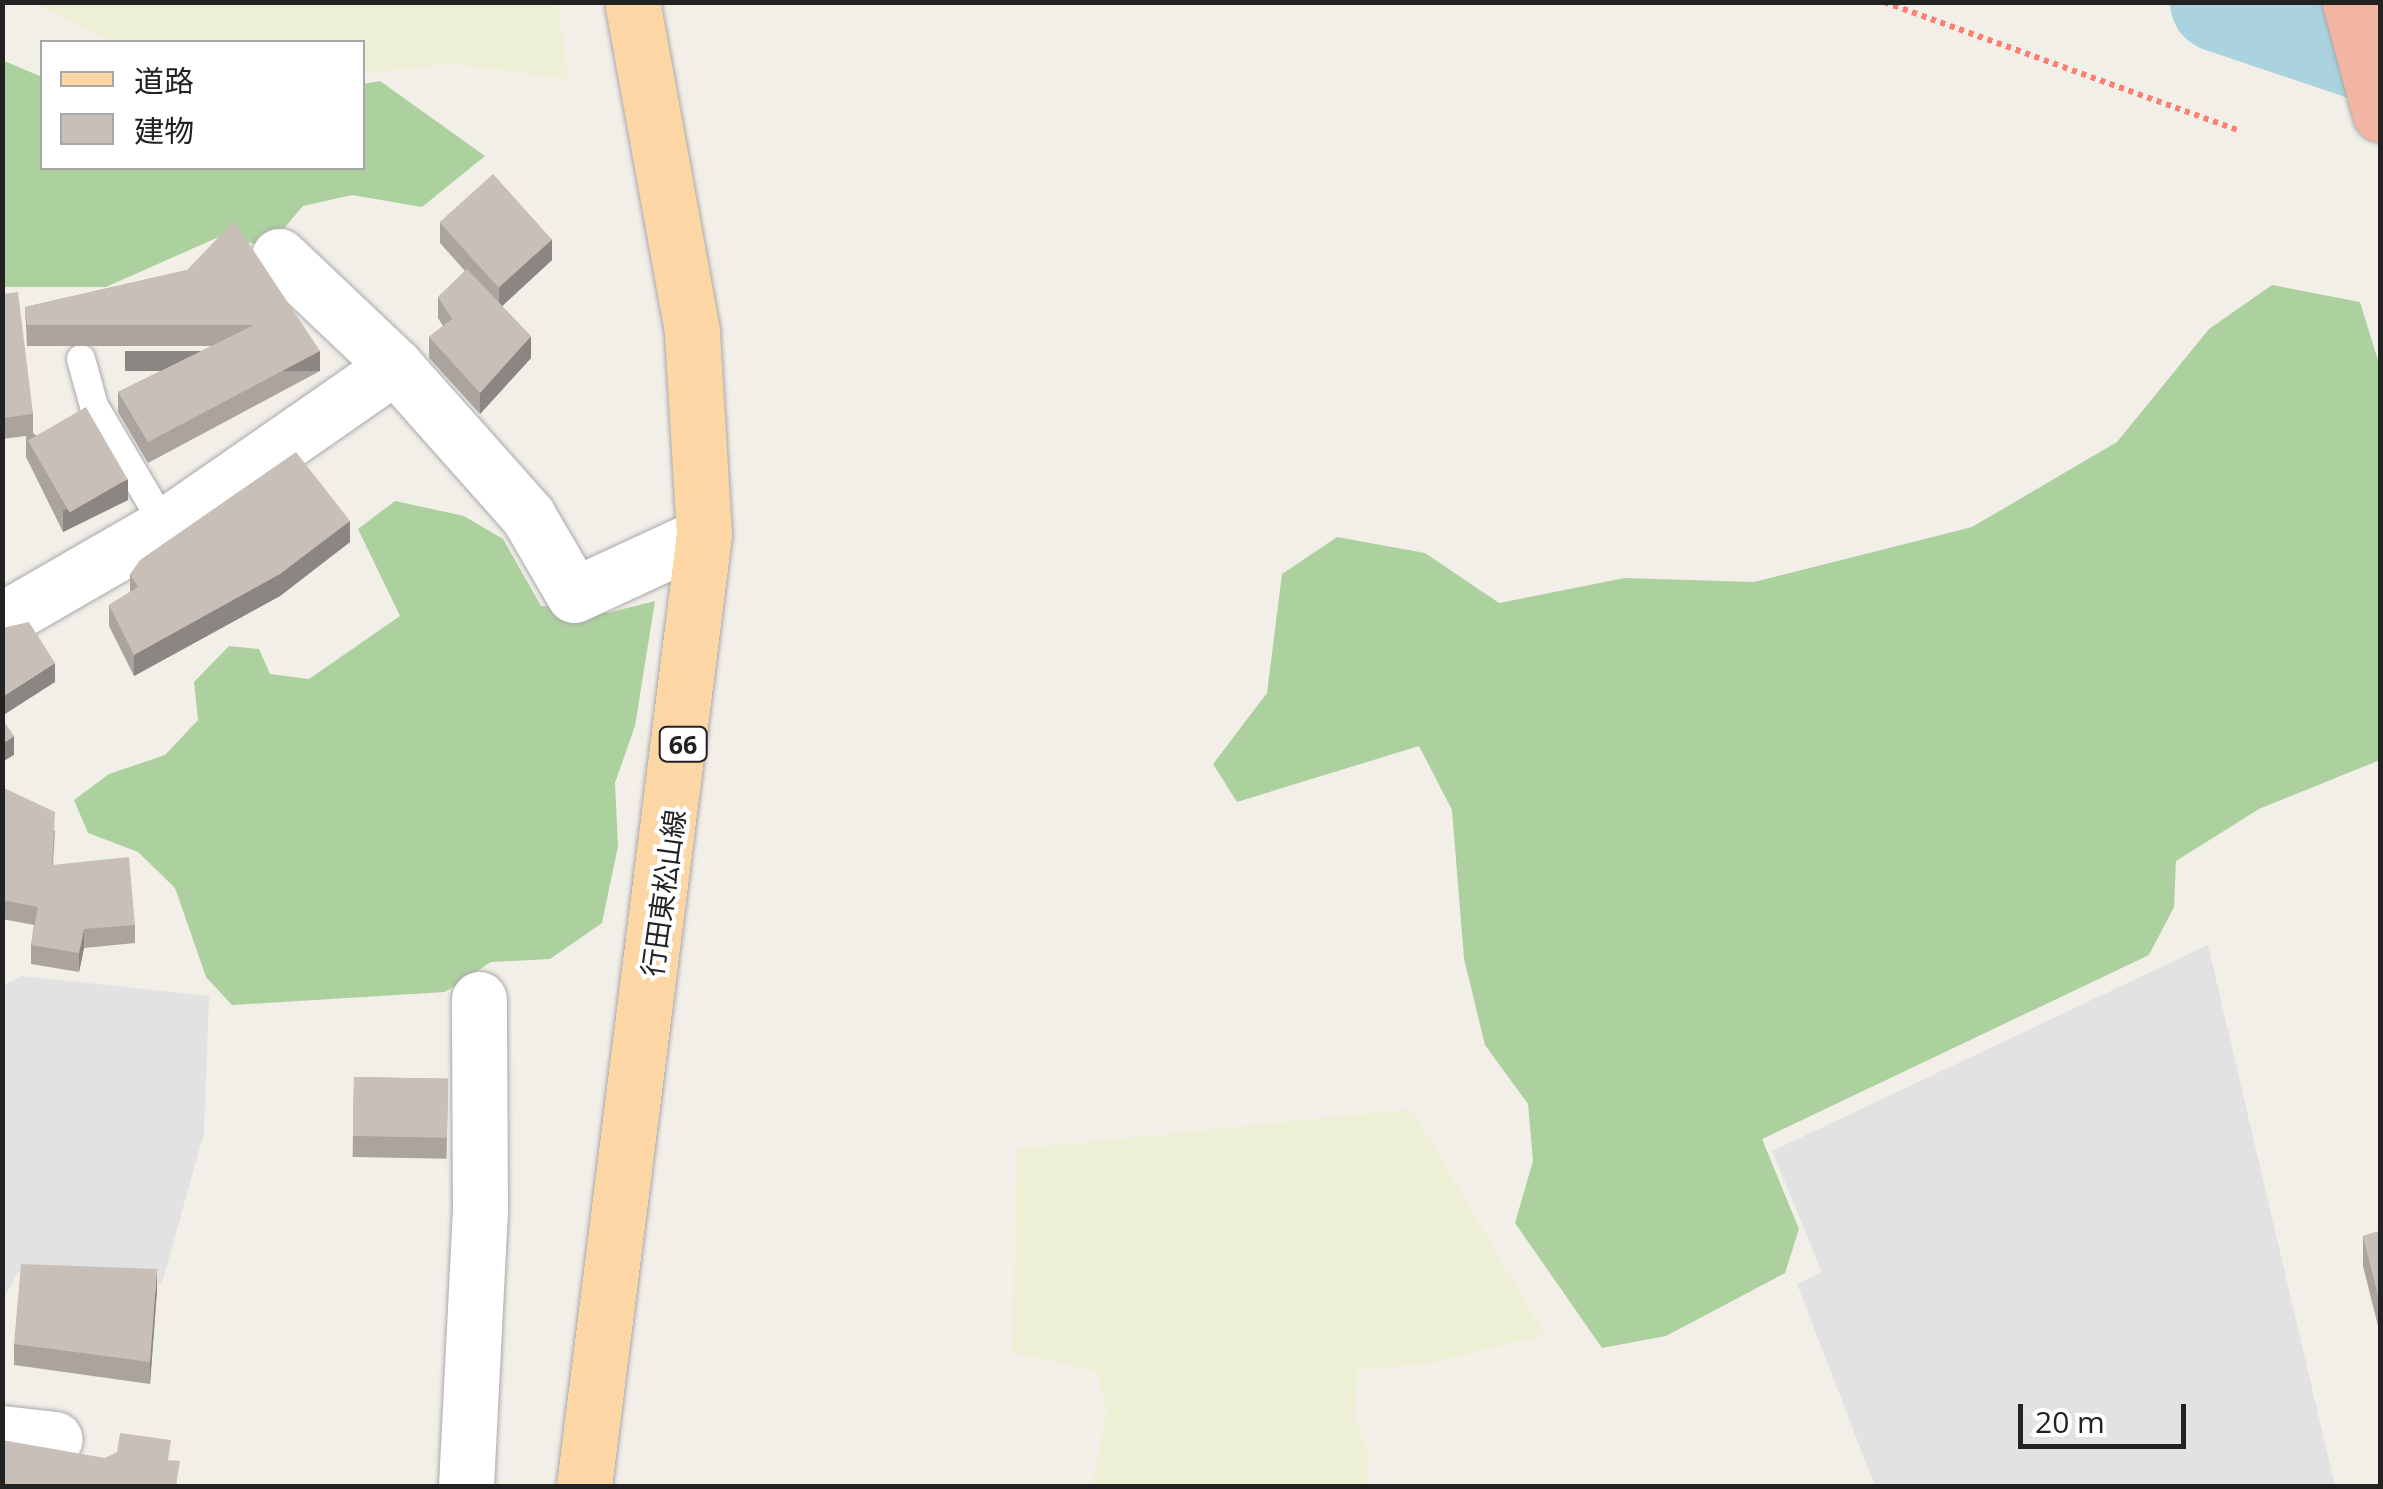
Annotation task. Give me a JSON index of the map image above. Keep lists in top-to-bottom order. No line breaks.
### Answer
{"streets":{"main road":["66","行田東松山線"]},"legend":["道路","建物"],"scale_bar":"20 m"}
